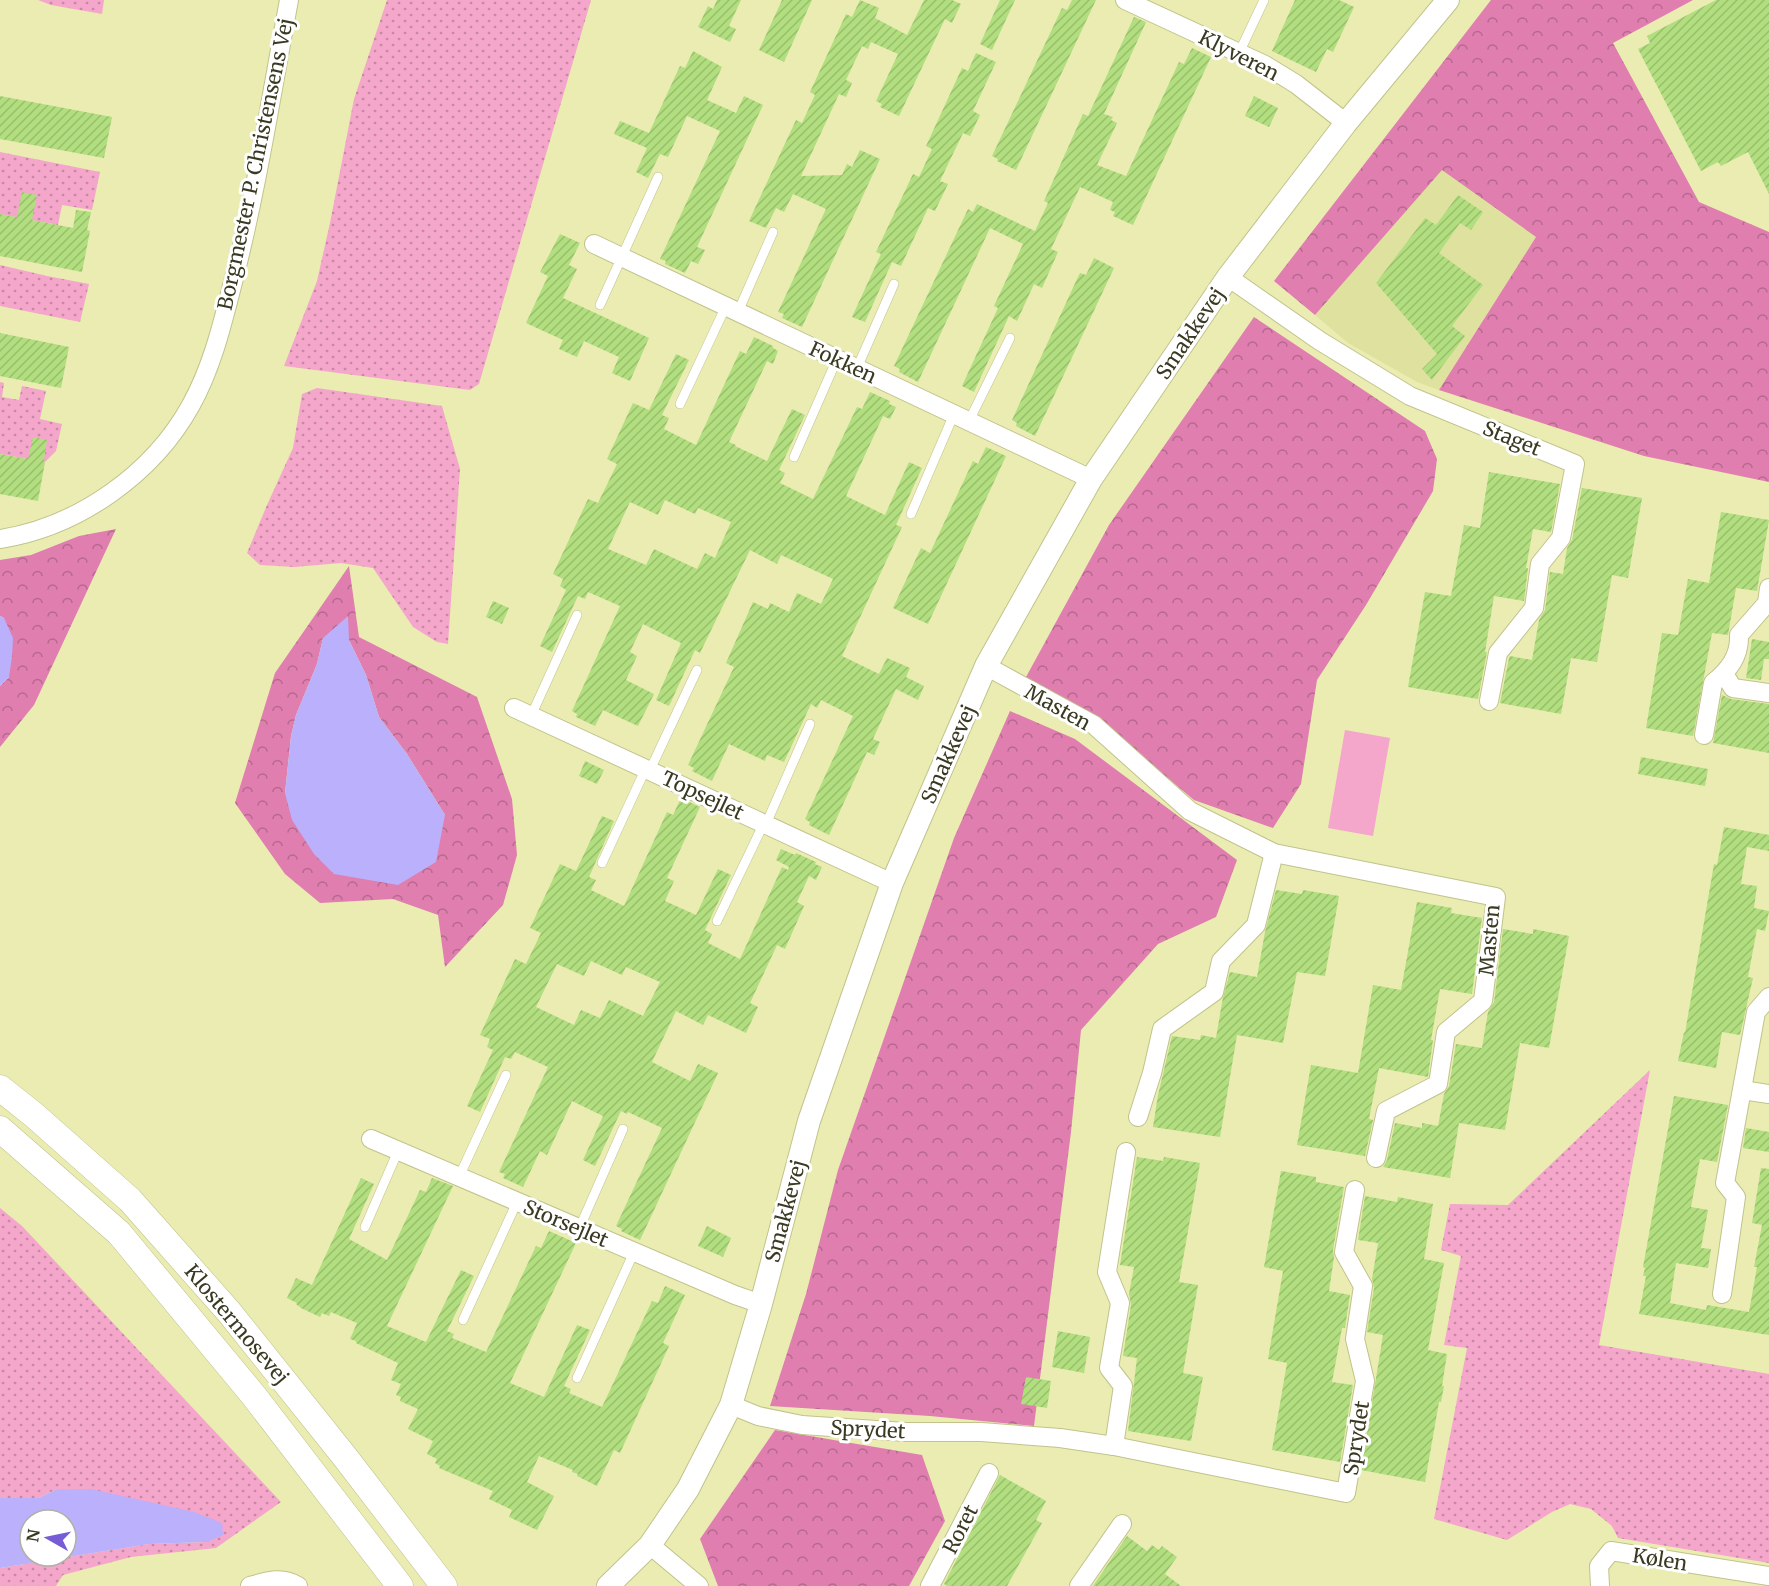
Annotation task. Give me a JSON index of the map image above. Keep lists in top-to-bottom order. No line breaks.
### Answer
{"streets":{"main road":["Klostermosevej"],"street":["Klyveren","Borgmester P. Christensens Vej","Smakkevej","Fokken","Staget","Masten","Topsejlet","Storsejlet","Sprydet","Roret","Kølen"]},"crossings":[["Klyveren","Smakkevej"],["Smakkevej","Fokken"],["Smakkevej","Staget"],["Smakkevej","Masten"],["Smakkevej","Topsejlet"],["Smakkevej","Storsejlet"],["Smakkevej","Sprydet"]],"north":"left"}
